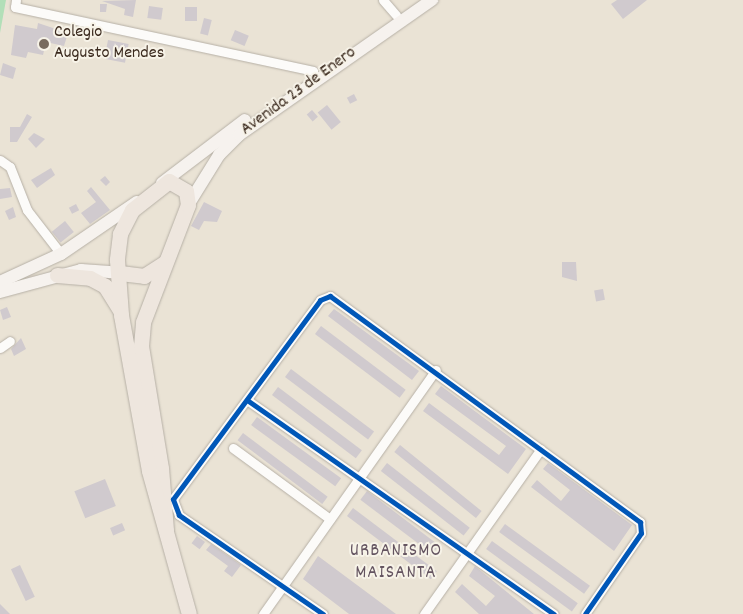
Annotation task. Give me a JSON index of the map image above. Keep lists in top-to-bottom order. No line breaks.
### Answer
{"streets":{"main road":["Avenida 23 de Enero"]},"districts":["URBANISMO MAISANTA"],"places":["Colegio Augusto Mendes"]}
